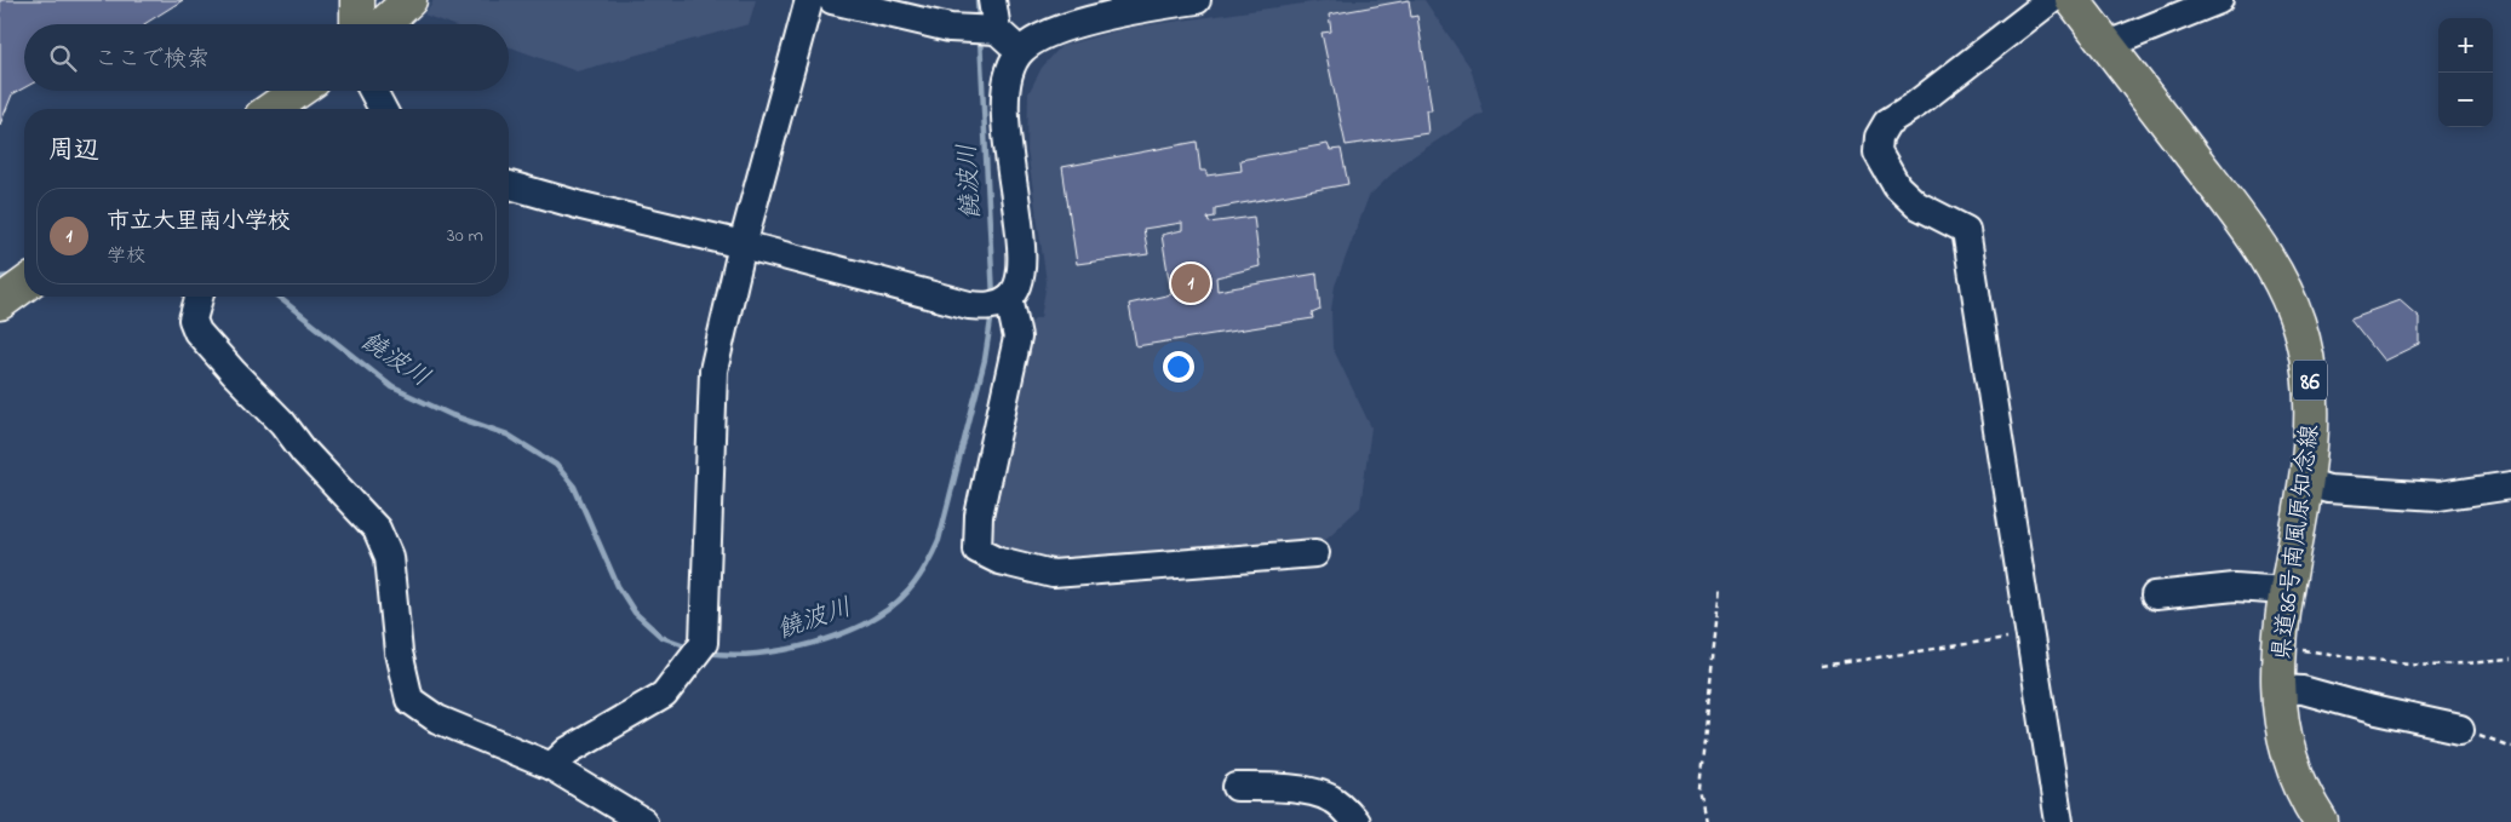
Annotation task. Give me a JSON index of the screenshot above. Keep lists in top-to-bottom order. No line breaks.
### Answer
{"streets":{"main road":["86","県道86号南風原知念線"]},"water":["饒波川"],"page":{"map_buttons":["+","−"],"search":"ここで検索","heading":"周辺","list":[{"mark":"1","name":"市立大里南小学校","note":"学校","value":"30 m"}],"pins":"1"}}
